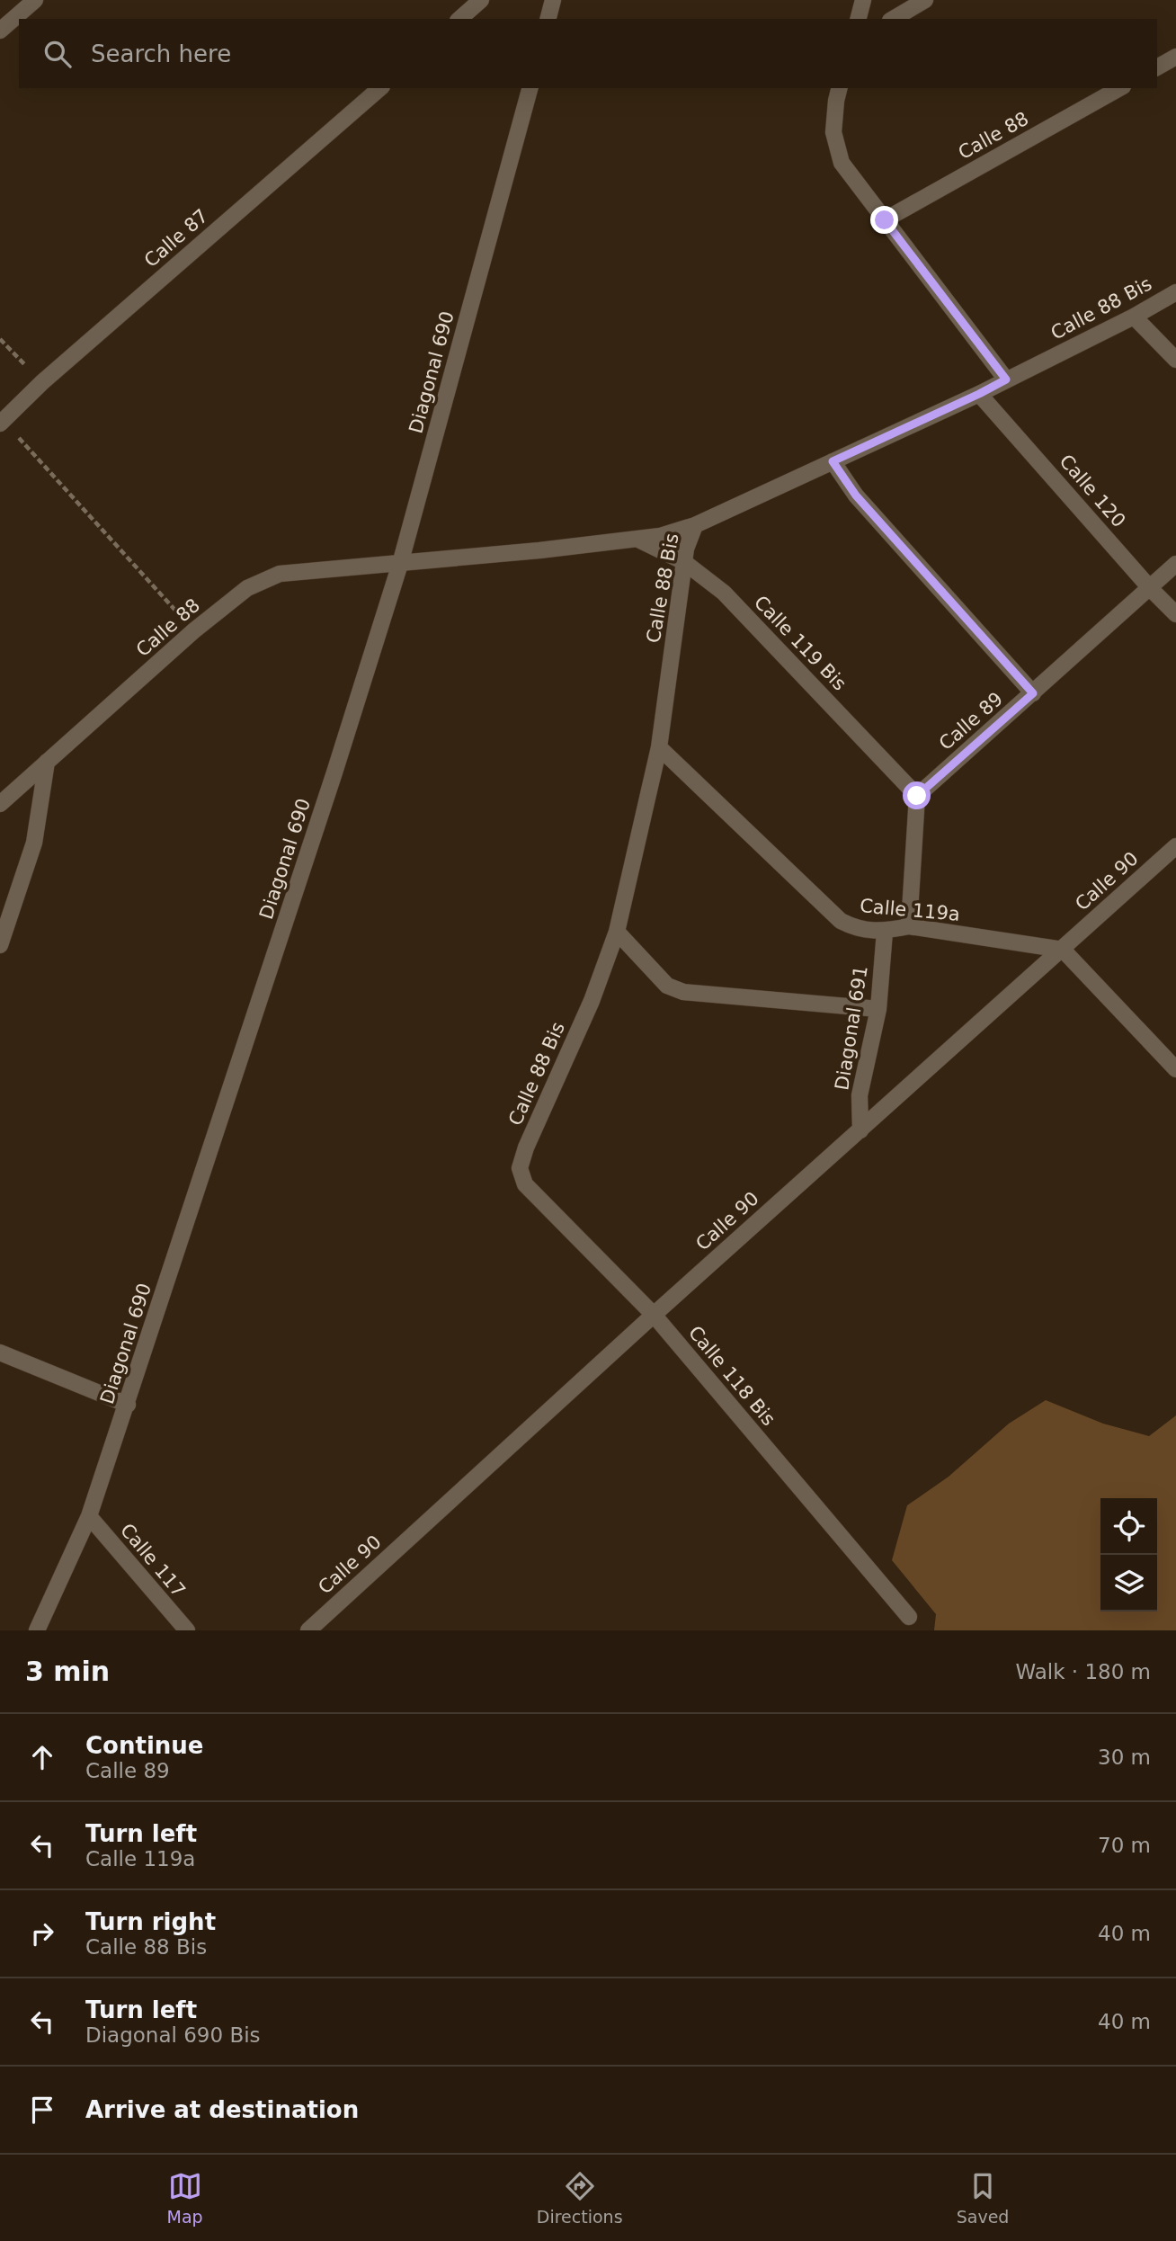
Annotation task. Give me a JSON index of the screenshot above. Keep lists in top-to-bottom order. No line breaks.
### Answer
{"streets":{"street":["Calle 88","Calle 87","Calle 88 Bis","Diagonal 690","Calle 120","Calle 119 Bis","Calle 89","Calle 90","Calle 119a","Diagonal 691","Calle 118 Bis","Calle 117"]},"crossings":[["Calle 88","Diagonal 690"],["Calle 88 Bis","Calle 120"],["Calle 88 Bis","Calle 119 Bis"],["Calle 88 Bis","Calle 119a"],["Calle 88 Bis","Calle 118 Bis"],["Diagonal 690","Calle 117"],["Calle 120","Calle 89"],["Calle 119 Bis","Calle 89"],["Calle 90","Calle 119a"],["Calle 90","Diagonal 691"],["Calle 90","Calle 118 Bis"],["Calle 119a","Diagonal 691"]],"page":{"search":"Search here","heading":["3 min","Walk · 180 m"],"list":[["Continue","Calle 89","30 m"],["Turn left","Calle 119a","70 m"],["Turn right","Calle 88 Bis","40 m"],["Turn left","Diagonal 690 Bis","40 m"],"Arrive at destination"],"nav":["Map","Directions","Saved"]}}
